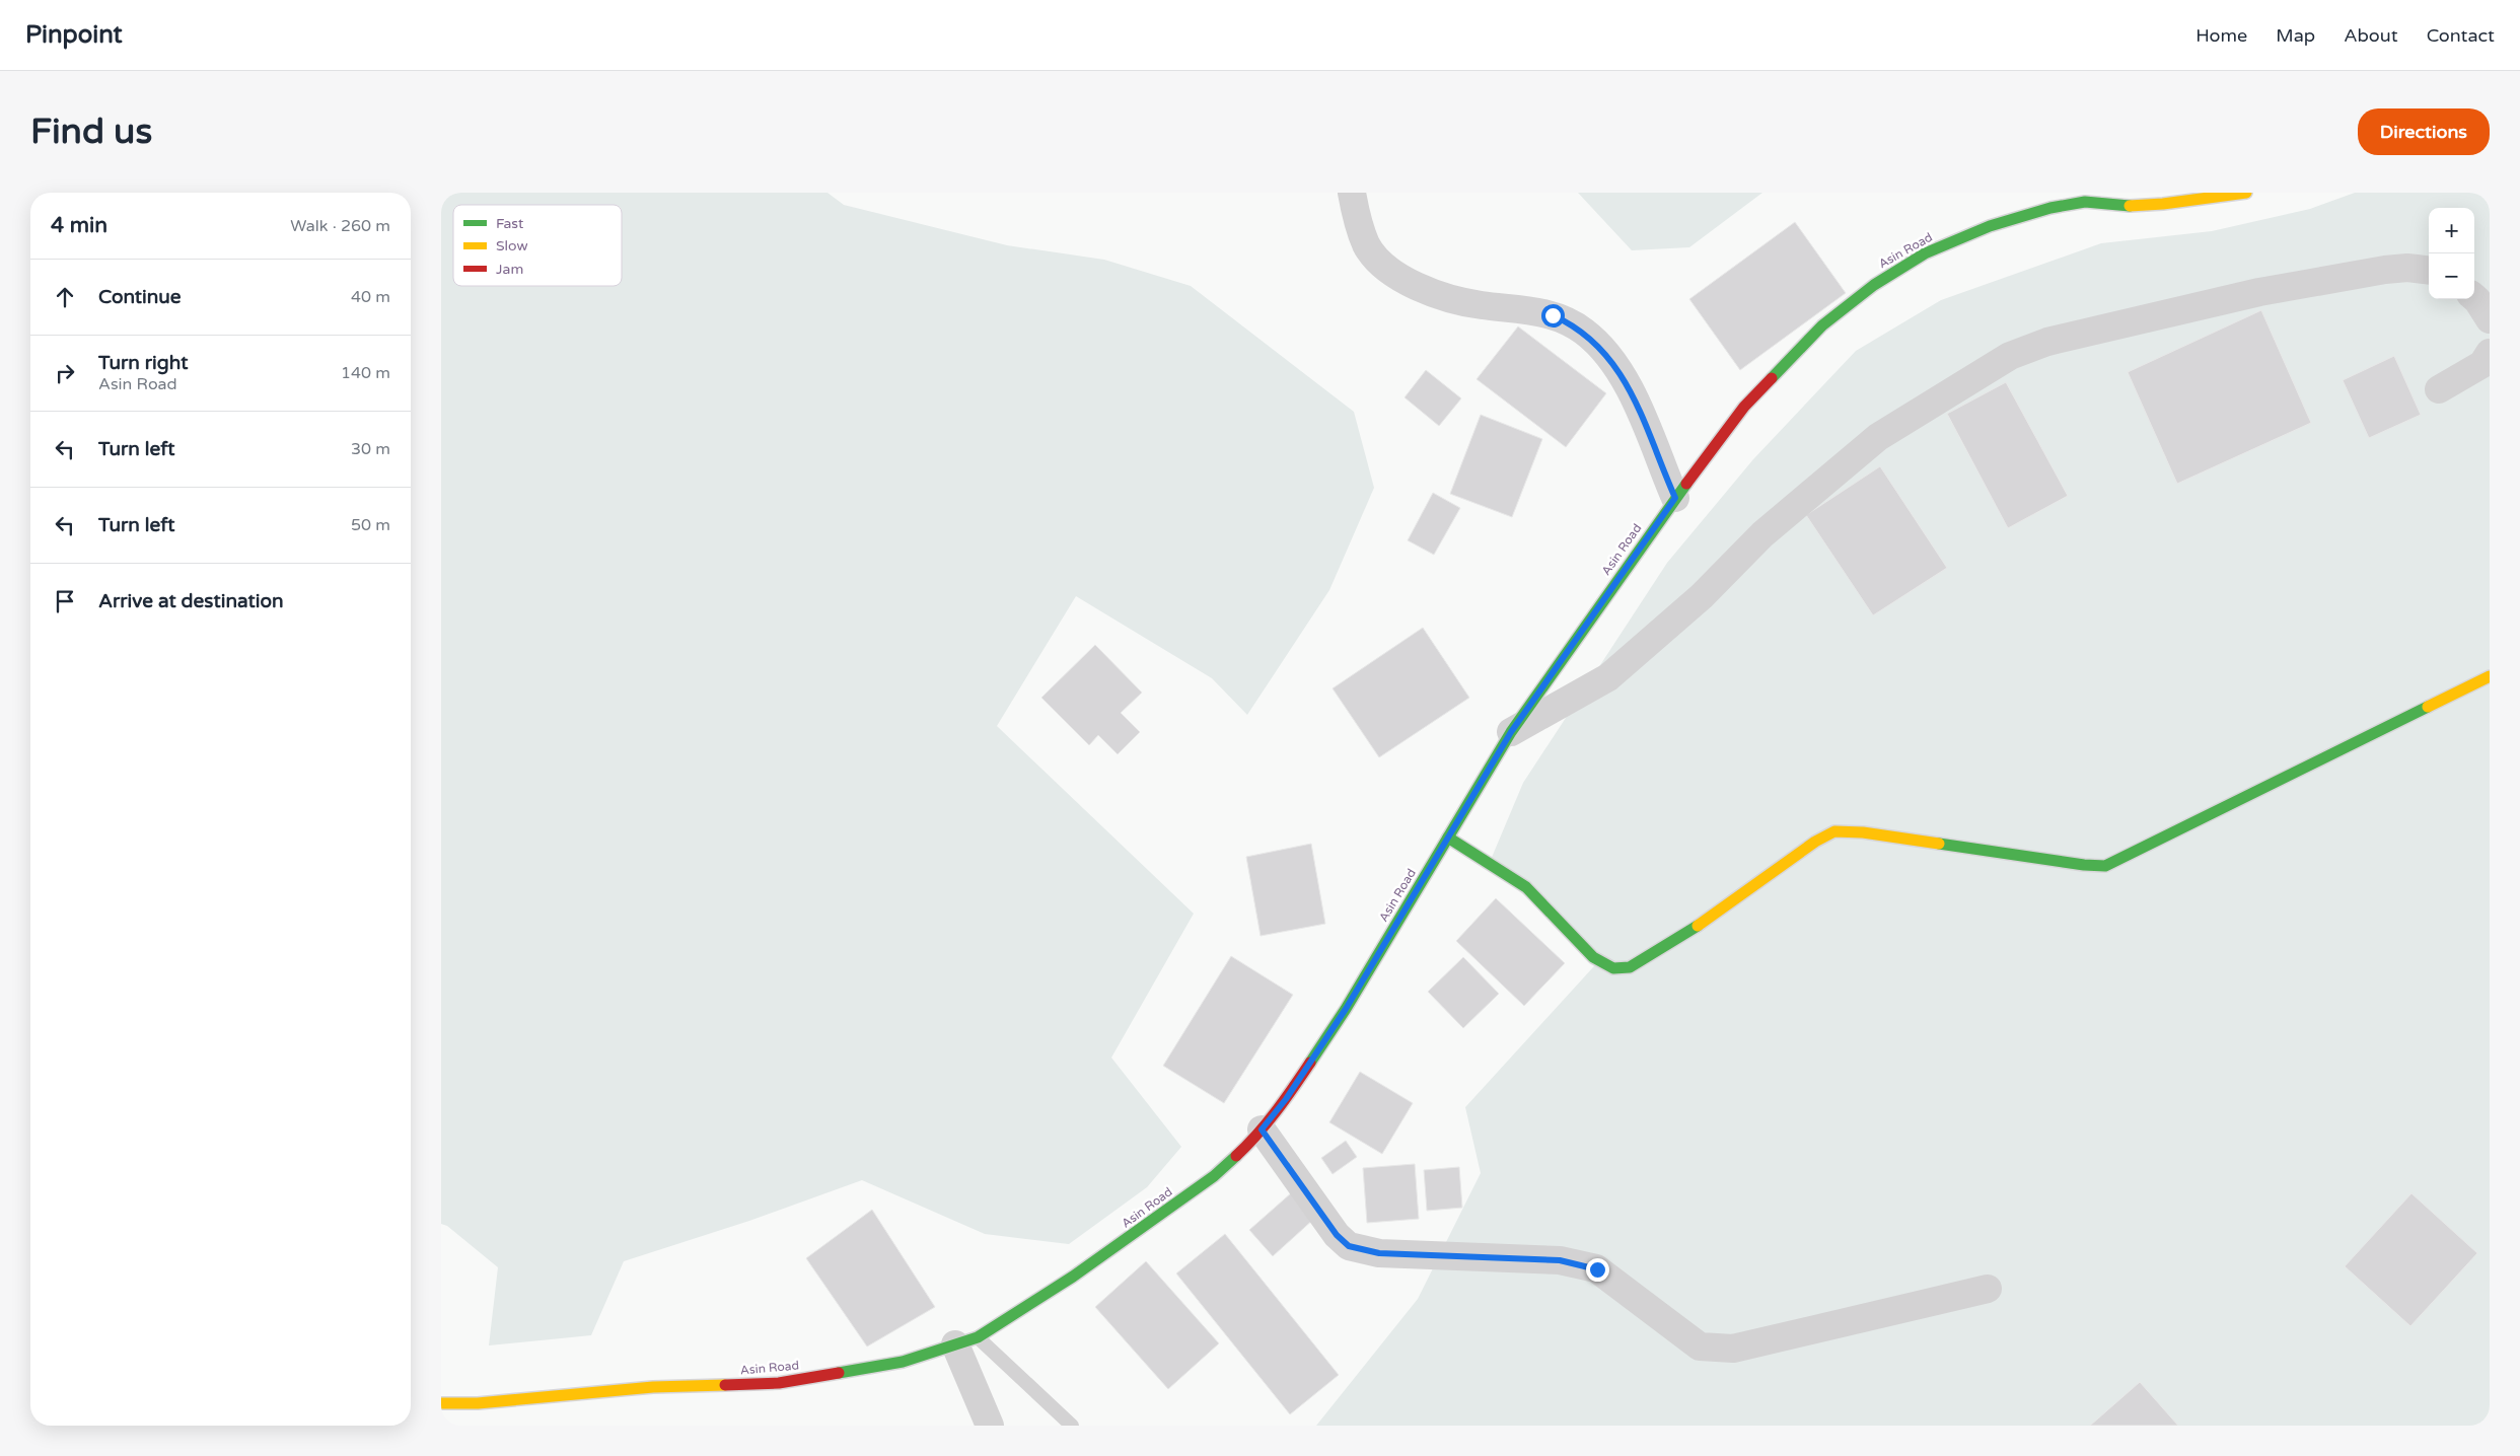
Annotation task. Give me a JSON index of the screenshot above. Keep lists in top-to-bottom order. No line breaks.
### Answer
{"streets":{"main road":["Asin Road"]},"legend":["Fast","Slow","Jam"],"page":{"header":"Pinpoint","nav":["Home","Map","About","Contact"],"buttons":"Directions","title":"Find us","heading":["4 min","Walk · 260 m"],"map_buttons":["+","−"],"list":[["Continue","40 m"],["Turn right","Asin Road","140 m"],["Turn left","30 m"],["Turn left","50 m"],"Arrive at destination"]}}
